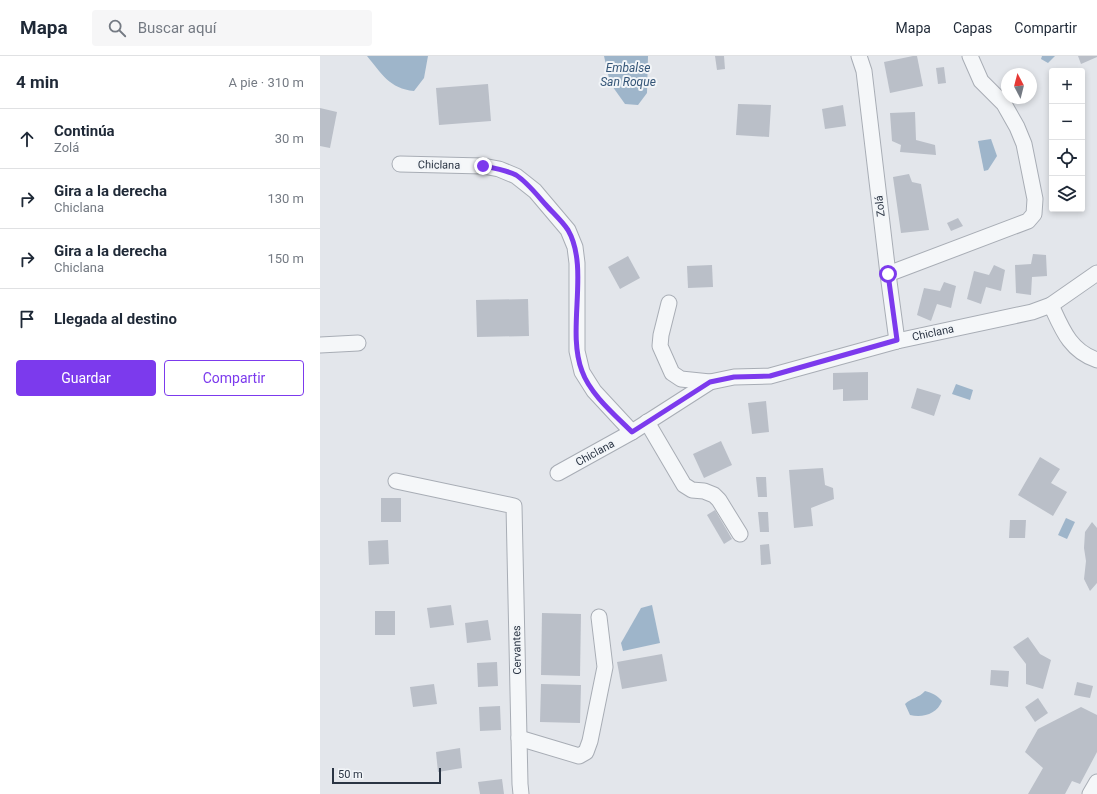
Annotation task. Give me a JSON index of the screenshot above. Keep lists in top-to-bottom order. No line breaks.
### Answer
{"streets":{"street":["Chiclana","Zolá","Cervantes"]},"crossings":[["Chiclana","Zolá"]],"water":["Embalse San Roque"],"scale_bar":"50 m","north":"top","page":{"header":"Mapa","search":"Buscar aquí","nav":["Mapa","Capas","Compartir"],"heading":["4 min","A pie · 310 m"],"map_buttons":["+","−"],"list":[["Continúa","Zolá","30 m"],["Gira a la derecha","Chiclana","130 m"],["Gira a la derecha","Chiclana","150 m"],"Llegada al destino"],"buttons":["Guardar","Compartir"],"scale":"50 m"}}
